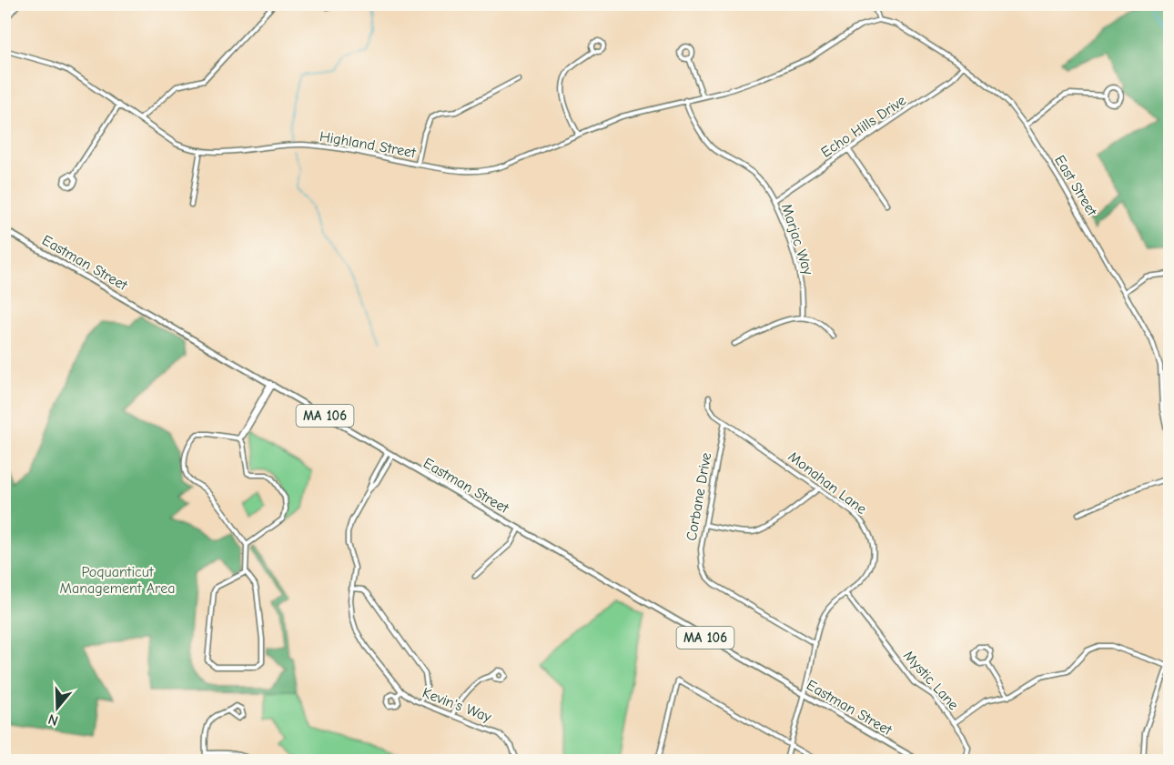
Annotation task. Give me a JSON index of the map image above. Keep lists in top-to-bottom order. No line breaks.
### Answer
{"streets":{"main road":["Eastman Street","MA 106"],"street":["Echo Hills Drive","Highland Street","East Street","Marjac Way","Monahan Lane","Corbane Drive","Mystic Lane","Kevin's Way"]},"crossings":[["Echo Hills Drive","East Street"],["Echo Hills Drive","Marjac Way"],["Highland Street","East Street"],["Highland Street","Marjac Way"],["Eastman Street","Monahan Lane"],["Eastman Street","Kevin's Way"],["Monahan Lane","Corbane Drive"],["Monahan Lane","Mystic Lane"]],"parks":["Poquanticut Management Area"],"north":"bottom"}
